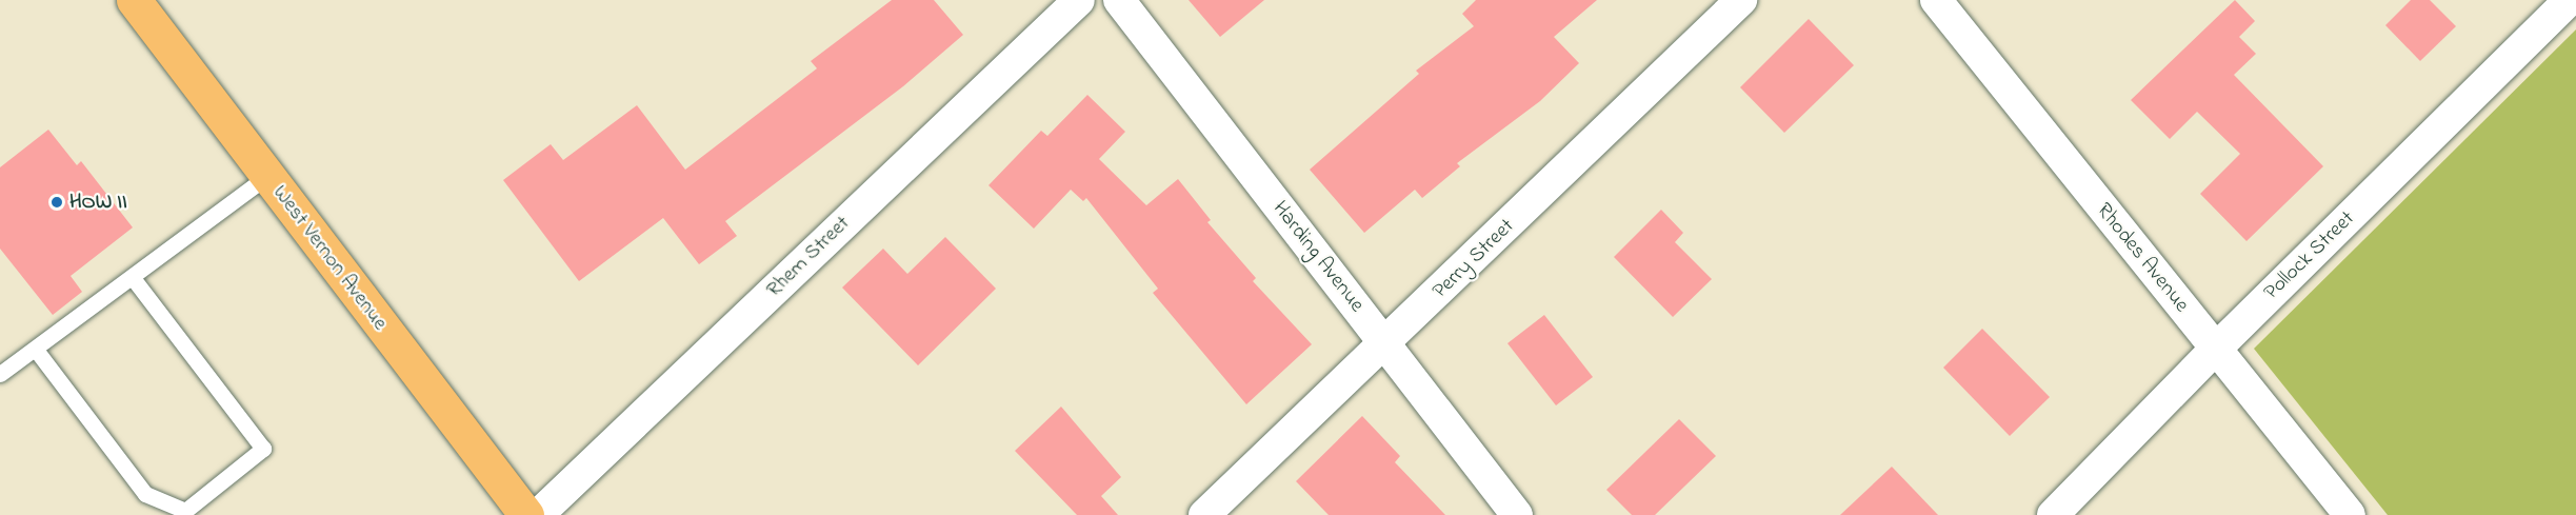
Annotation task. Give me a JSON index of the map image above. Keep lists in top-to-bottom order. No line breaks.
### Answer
{"streets":{"main road":["West Vernon Avenue"],"street":["Pollock Street","Rhem Street","Harding Avenue","Rhodes Avenue","Perry Street"]},"crossings":[["Pollock Street","Rhodes Avenue"],["Harding Avenue","Perry Street"]],"places":["HOW II"]}
